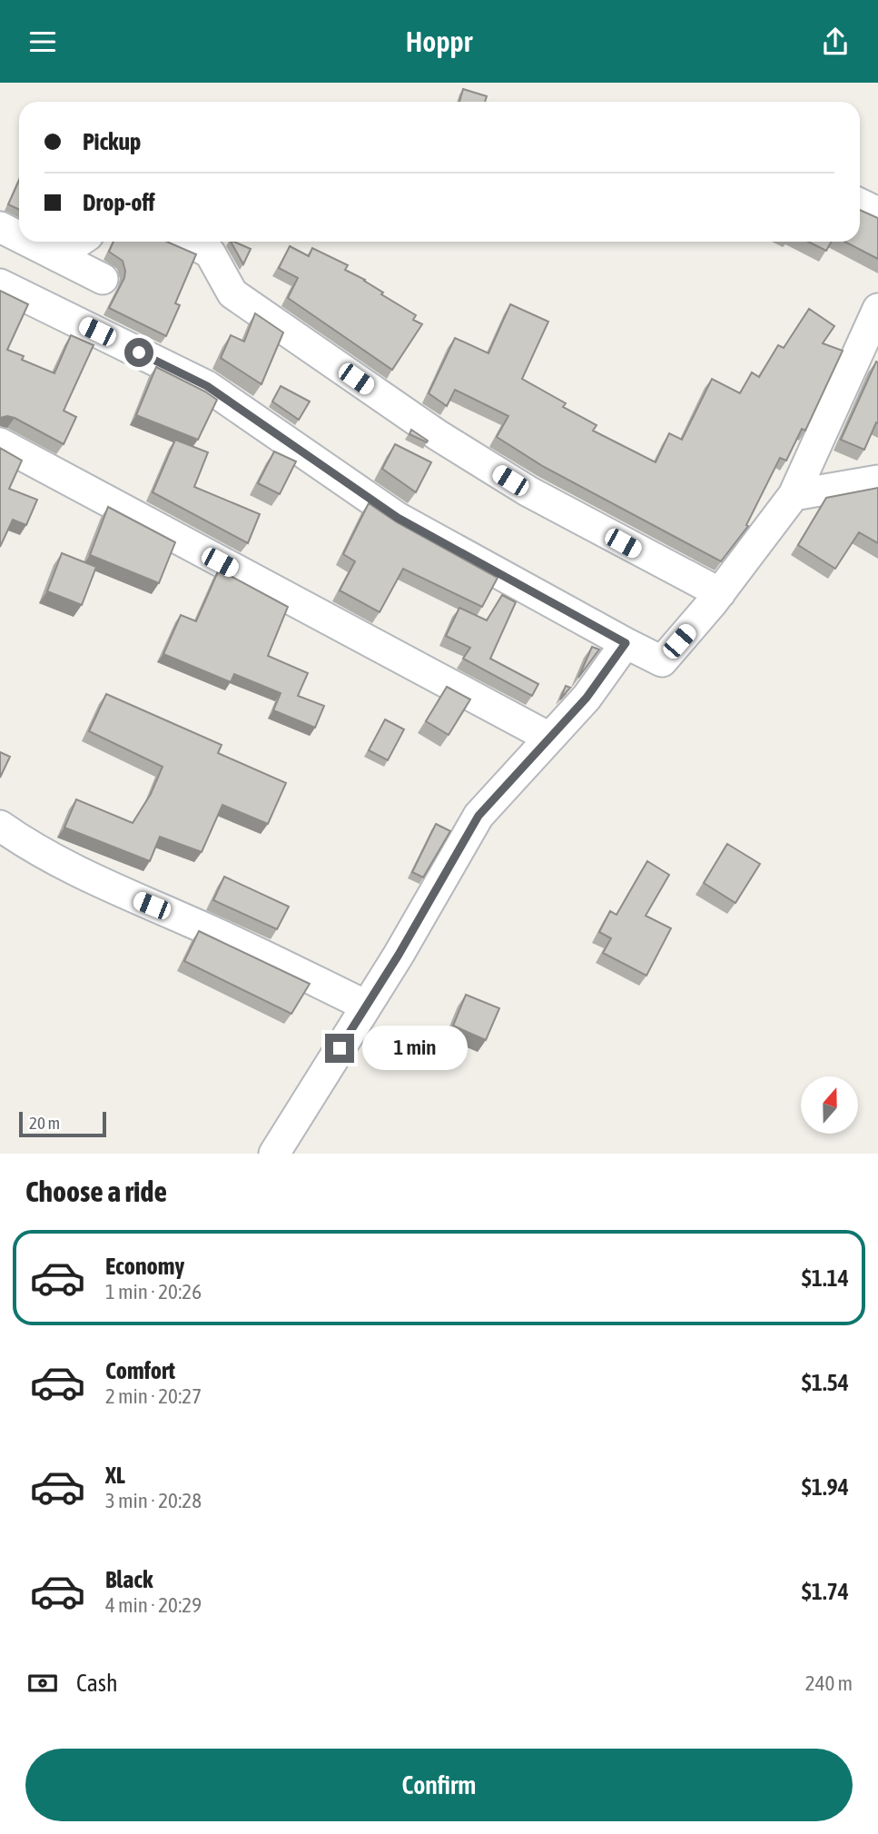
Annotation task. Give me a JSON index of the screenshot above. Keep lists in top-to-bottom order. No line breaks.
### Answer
{"scale_bar":"20 m","north":"top","page":{"header":"Hoppr","banner":["Pickup","Drop-off"],"bubble":"1 min","scale":"20 m","heading":"Choose a ride","list":[{"name":"Economy","note":"1 min · 20:26","value":"$1.14"},{"name":"Comfort","note":"2 min · 20:27","value":"$1.54"},{"name":"XL","note":"3 min · 20:28","value":"$1.94"},{"name":"Black","note":"4 min · 20:29","value":"$1.74"}],"pay":["Cash","240 m"],"buttons":"Confirm"}}
